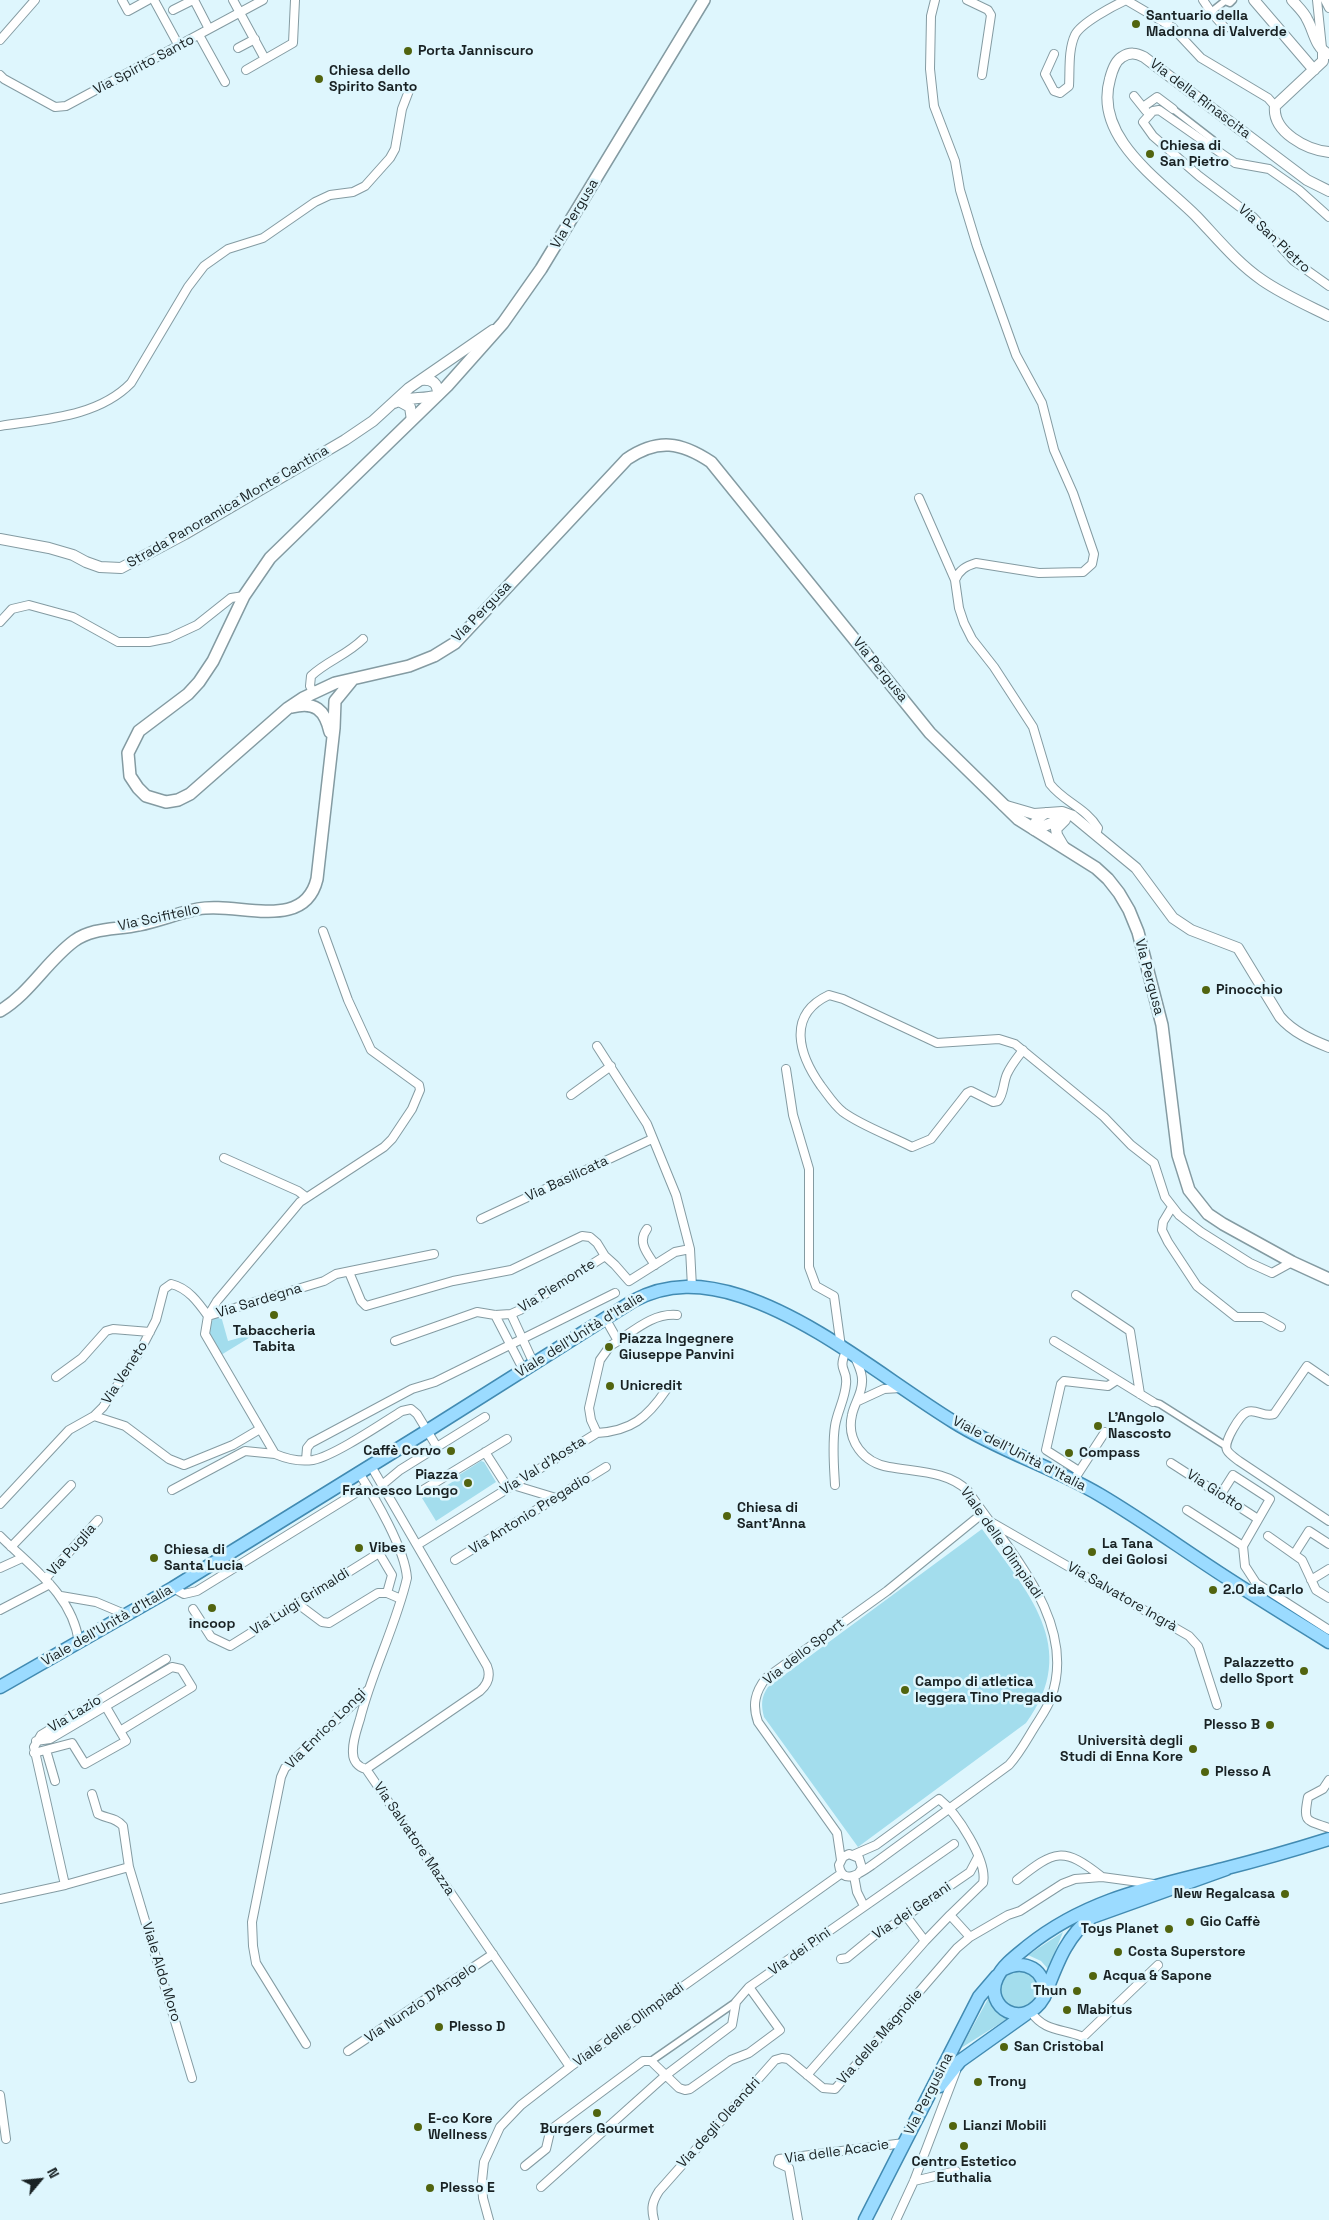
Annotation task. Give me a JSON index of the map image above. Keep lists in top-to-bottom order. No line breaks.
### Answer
{"streets":{"main road":["Via Pergusa","Via Scifitello","Viale dell'Unità d'Italia","Via Pergusina"],"street":["Via Spirito Santo","Via della Rinascita","Via San Pietro","Strada Panoramica Monte Cantina","Via Basilicata","Via Piemonte","Via Sardegna","Via Veneto","Via Val d'Aosta","Via Giotto","Via Antonio Pregadio","Viale delle Olimpiadi","Via Puglia","Via Salvatore Ingrà","Via Luigi Grimaldi","Via dello Sport","Via Lazio","Via Enrico Longi","Via Salvatore Mazza","Via dei Gerani","Via dei Pini","Viale Aldo Moro","Via Nunzio D'Angelo","Via delle Magnolie","Via degli Oleandri","Via delle Acacie"]},"crossings":[["Via Piemonte","Via Sardegna"],["Via Sardegna","Via Veneto"],["Viale dell'Unità d'Italia","Via Enrico Longi"],["Viale dell'Unità d'Italia","Via Salvatore Mazza"],["Via Val d'Aosta","Via Salvatore Mazza"],["Viale delle Olimpiadi","Via Salvatore Ingrà"],["Viale delle Olimpiadi","Via dello Sport"],["Viale delle Olimpiadi","Via Salvatore Mazza"],["Via Salvatore Mazza","Via Nunzio D'Angelo"],["Via delle Magnolie","Via Pergusina"],["Via delle Magnolie","Via degli Oleandri"],["Via Pergusina","Via delle Acacie"]],"places":["Santuario della Madonna di Valverde","Porta Janniscuro","Chiesa dello Spirito Santo","Chiesa di San Pietro","Pinocchio","Tabaccheria Tabita","Piazza Ingegnere Giuseppe Panvini","Unicredit","L'Angolo Nascosto","Caffè Corvo","Compass","Piazza Francesco Longo","Chiesa di Sant'Anna","Vibes","La Tana dei Golosi","Chiesa di Santa Lucia","2.0 da Carlo","incoop","Palazzetto dello Sport","Campo di atletica leggera Tino Pregadio","Plesso B","Università degli Studi di Enna Kore","Plesso A","New Regalcasa","Gio Caffè","Toys Planet","Costa Superstore","Acqua & Sapone","Thun","Mabitus","Plesso D","San Cristobal","Trony","Burgers Gourmet","Lianzi Mobili","E-co Kore Wellness","Centro Estetico Euthalia","Plesso E"],"north":"top right"}
